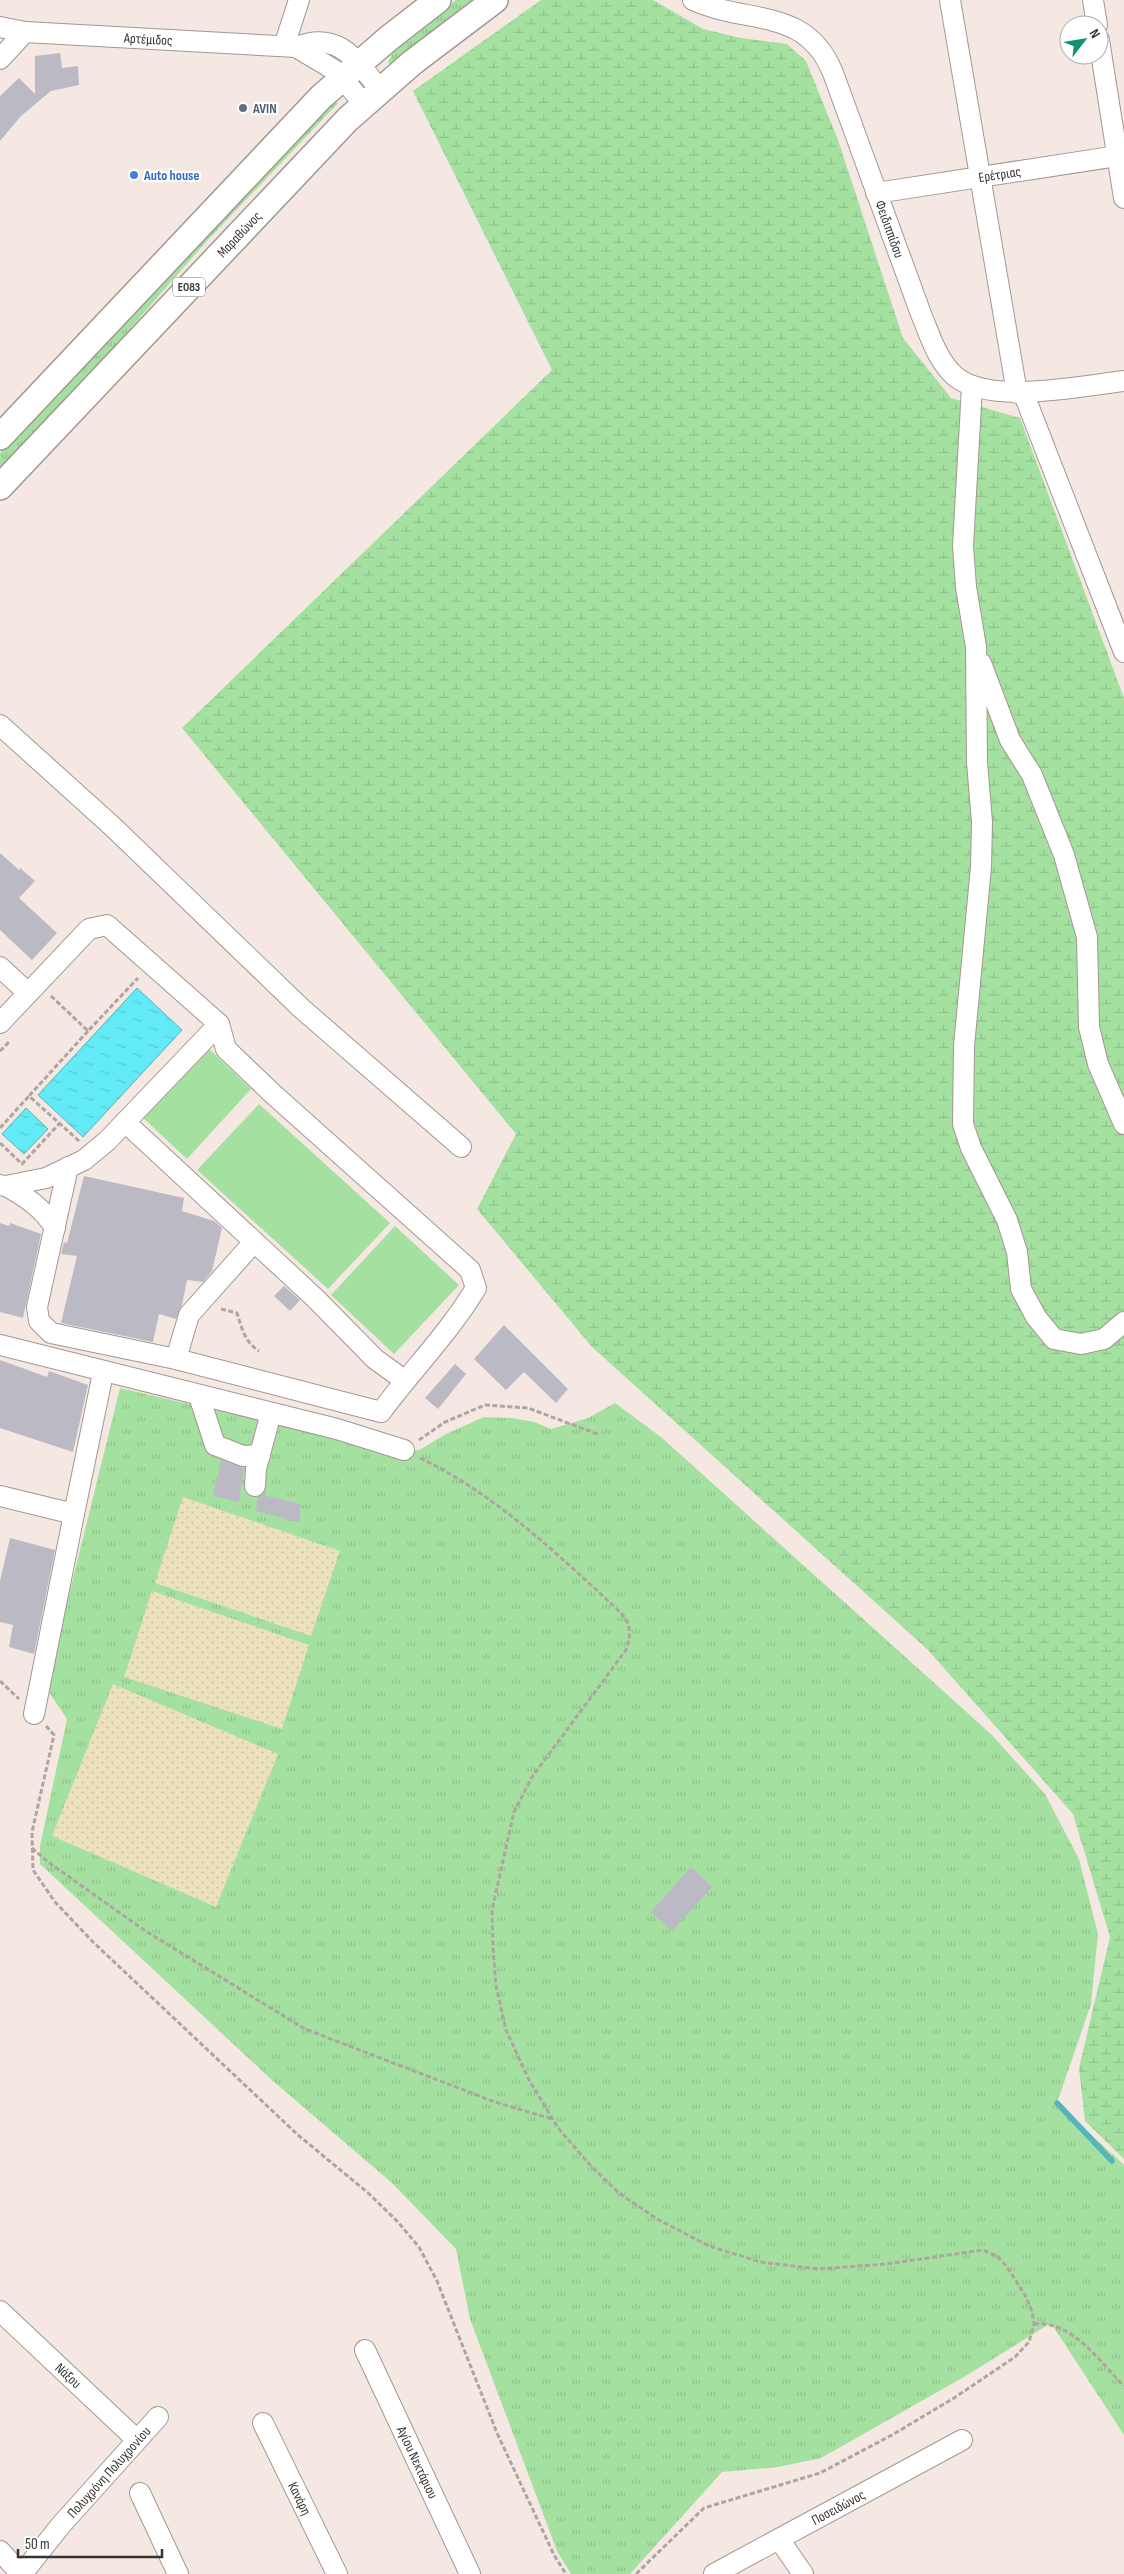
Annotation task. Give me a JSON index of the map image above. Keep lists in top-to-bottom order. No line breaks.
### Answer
{"streets":{"main road":["Μαραθώνος","ΕΟ83"],"street":["Αρτέμιδος","Ερέτριας","Φειδιππίδου","Νάξου","Αγίου Νεκτάριου","Πολυχρόνη Πολυχρονίου","Κανάρη","Ποσειδώνος"]},"crossings":[["Αρτέμιδος","Μαραθώνος"],["Αρτέμιδος","ΕΟ83"],["Ερέτριας","Φειδιππίδου"],["Νάξου","Πολυχρόνη Πολυχρονίου"]],"places":["AVIN","Auto house"],"scale_bar":"50 m","north":"top right"}
